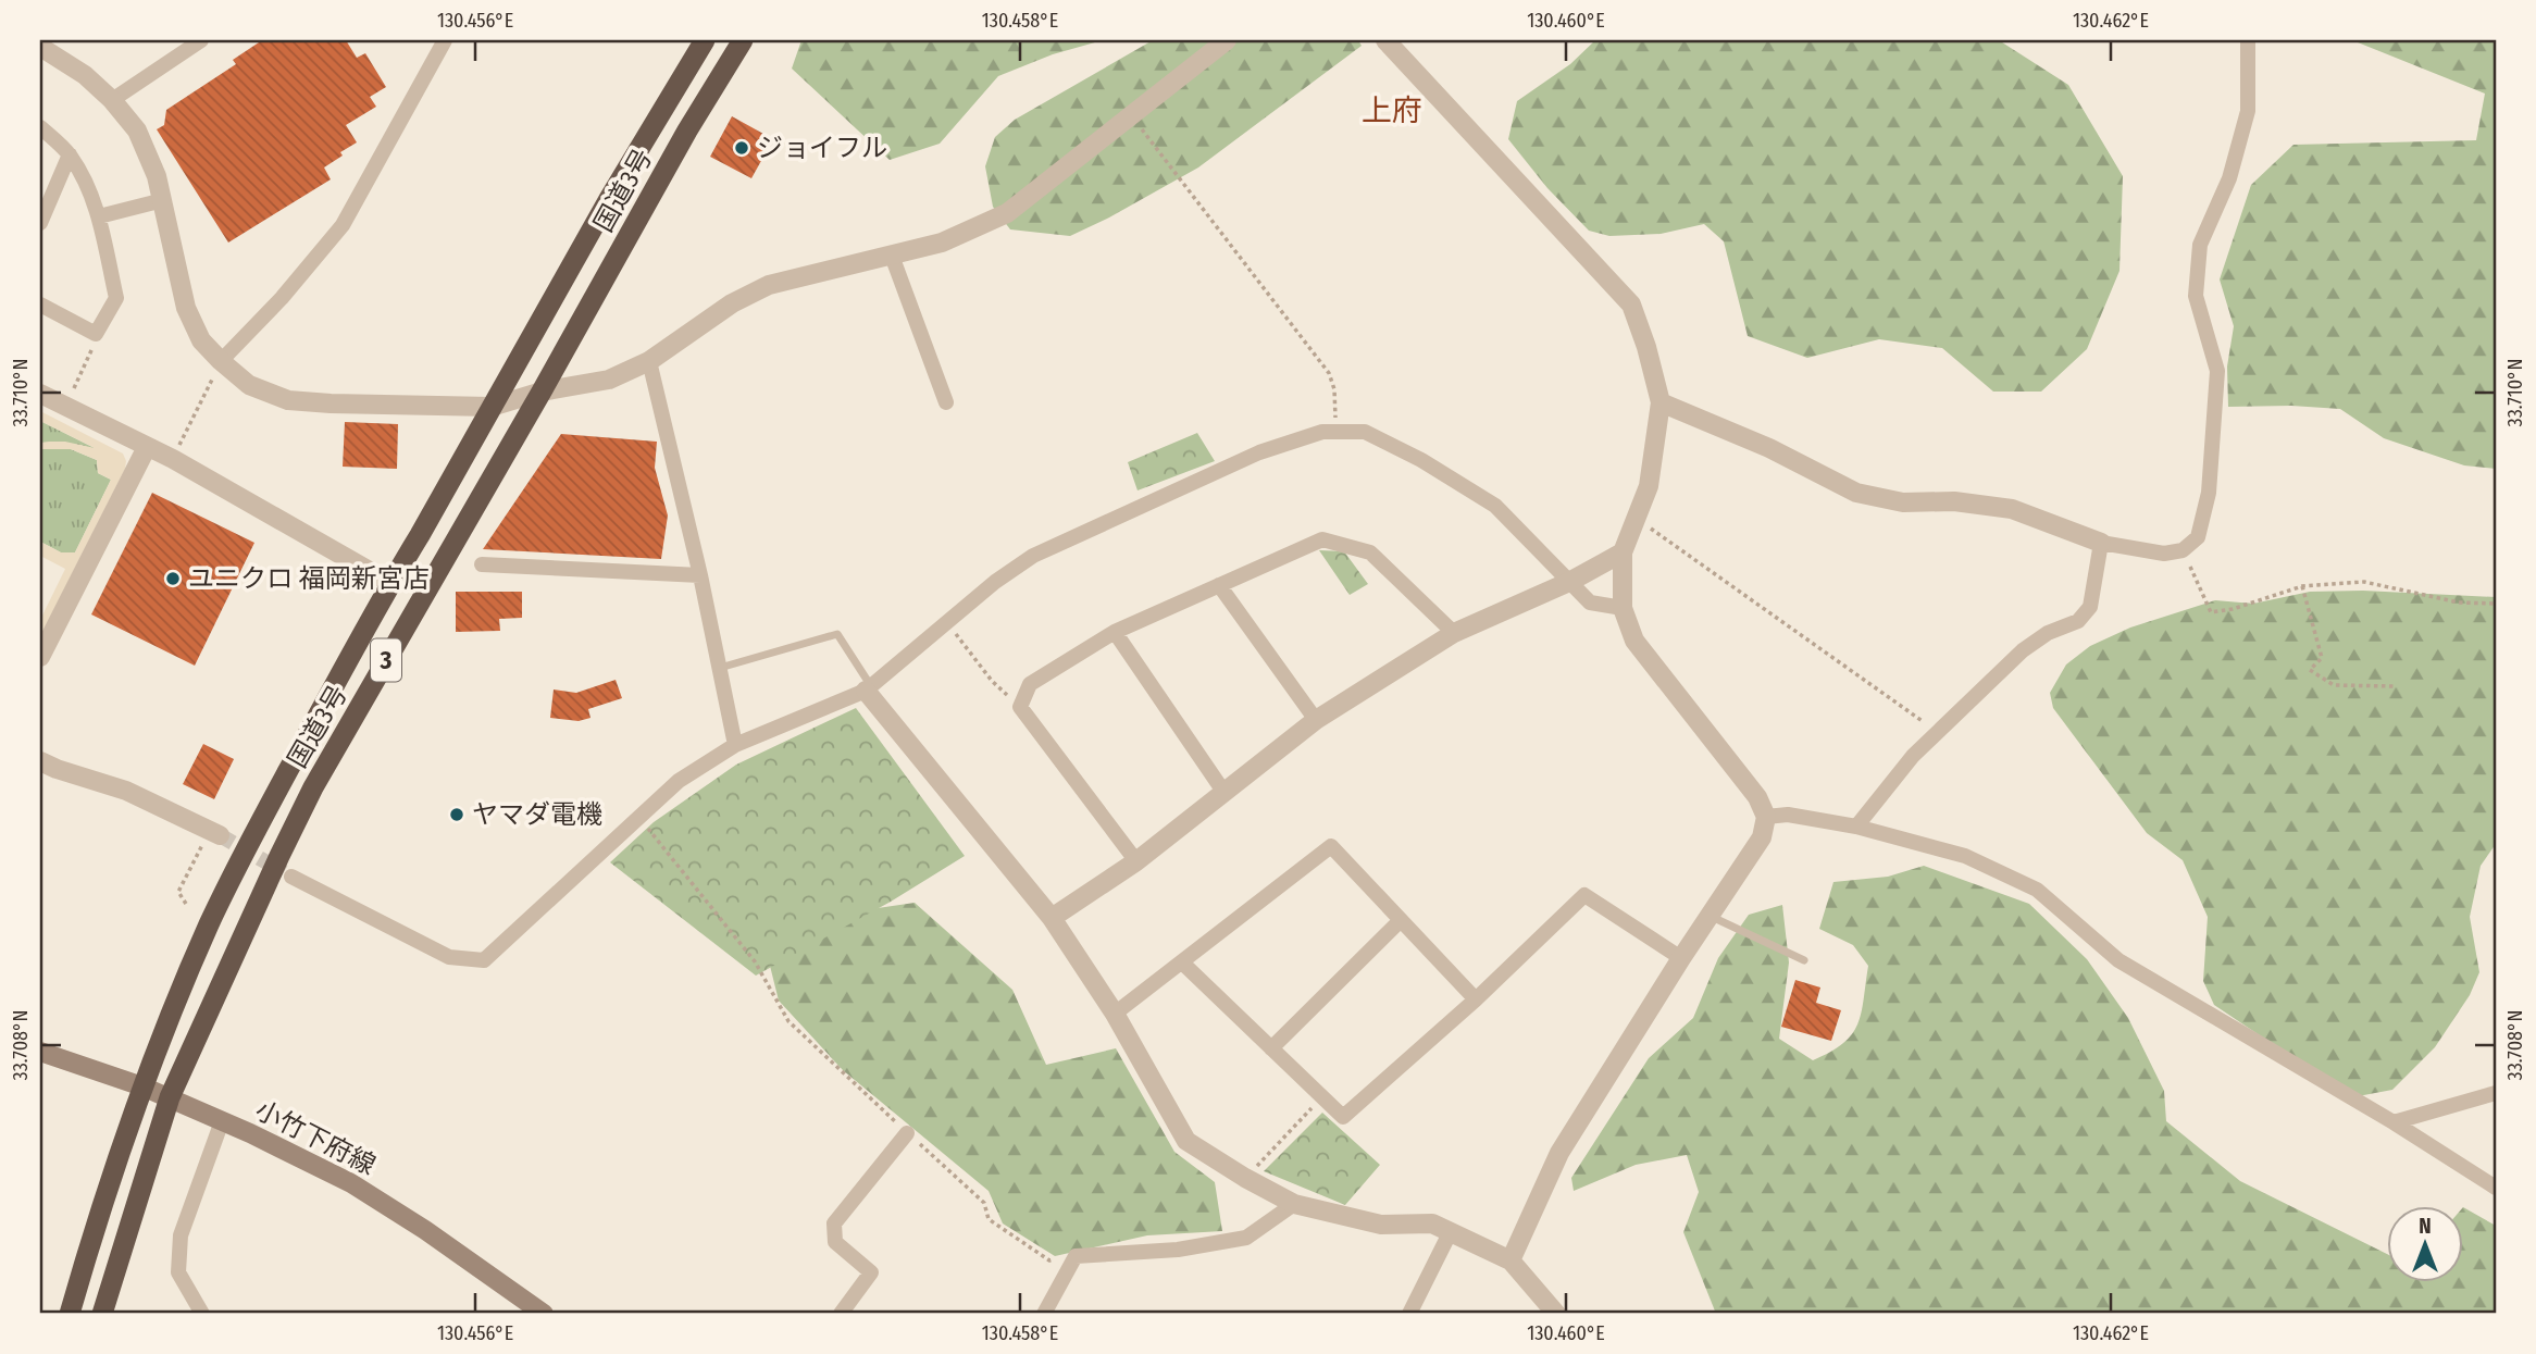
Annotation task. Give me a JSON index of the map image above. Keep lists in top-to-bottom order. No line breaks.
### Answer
{"streets":{"highway":["国道3号","3"],"main road":["小竹下府線"]},"crossings":[["国道3号","小竹下府線"]],"districts":["上府"],"places":["ジョイフル","ユニクロ 福岡新宮店","ヤマダ電機"],"north":"top","coordinates":["130.456°E","130.458°E","130.460°E","130.462°E","33.710°N","33.708°N"]}
